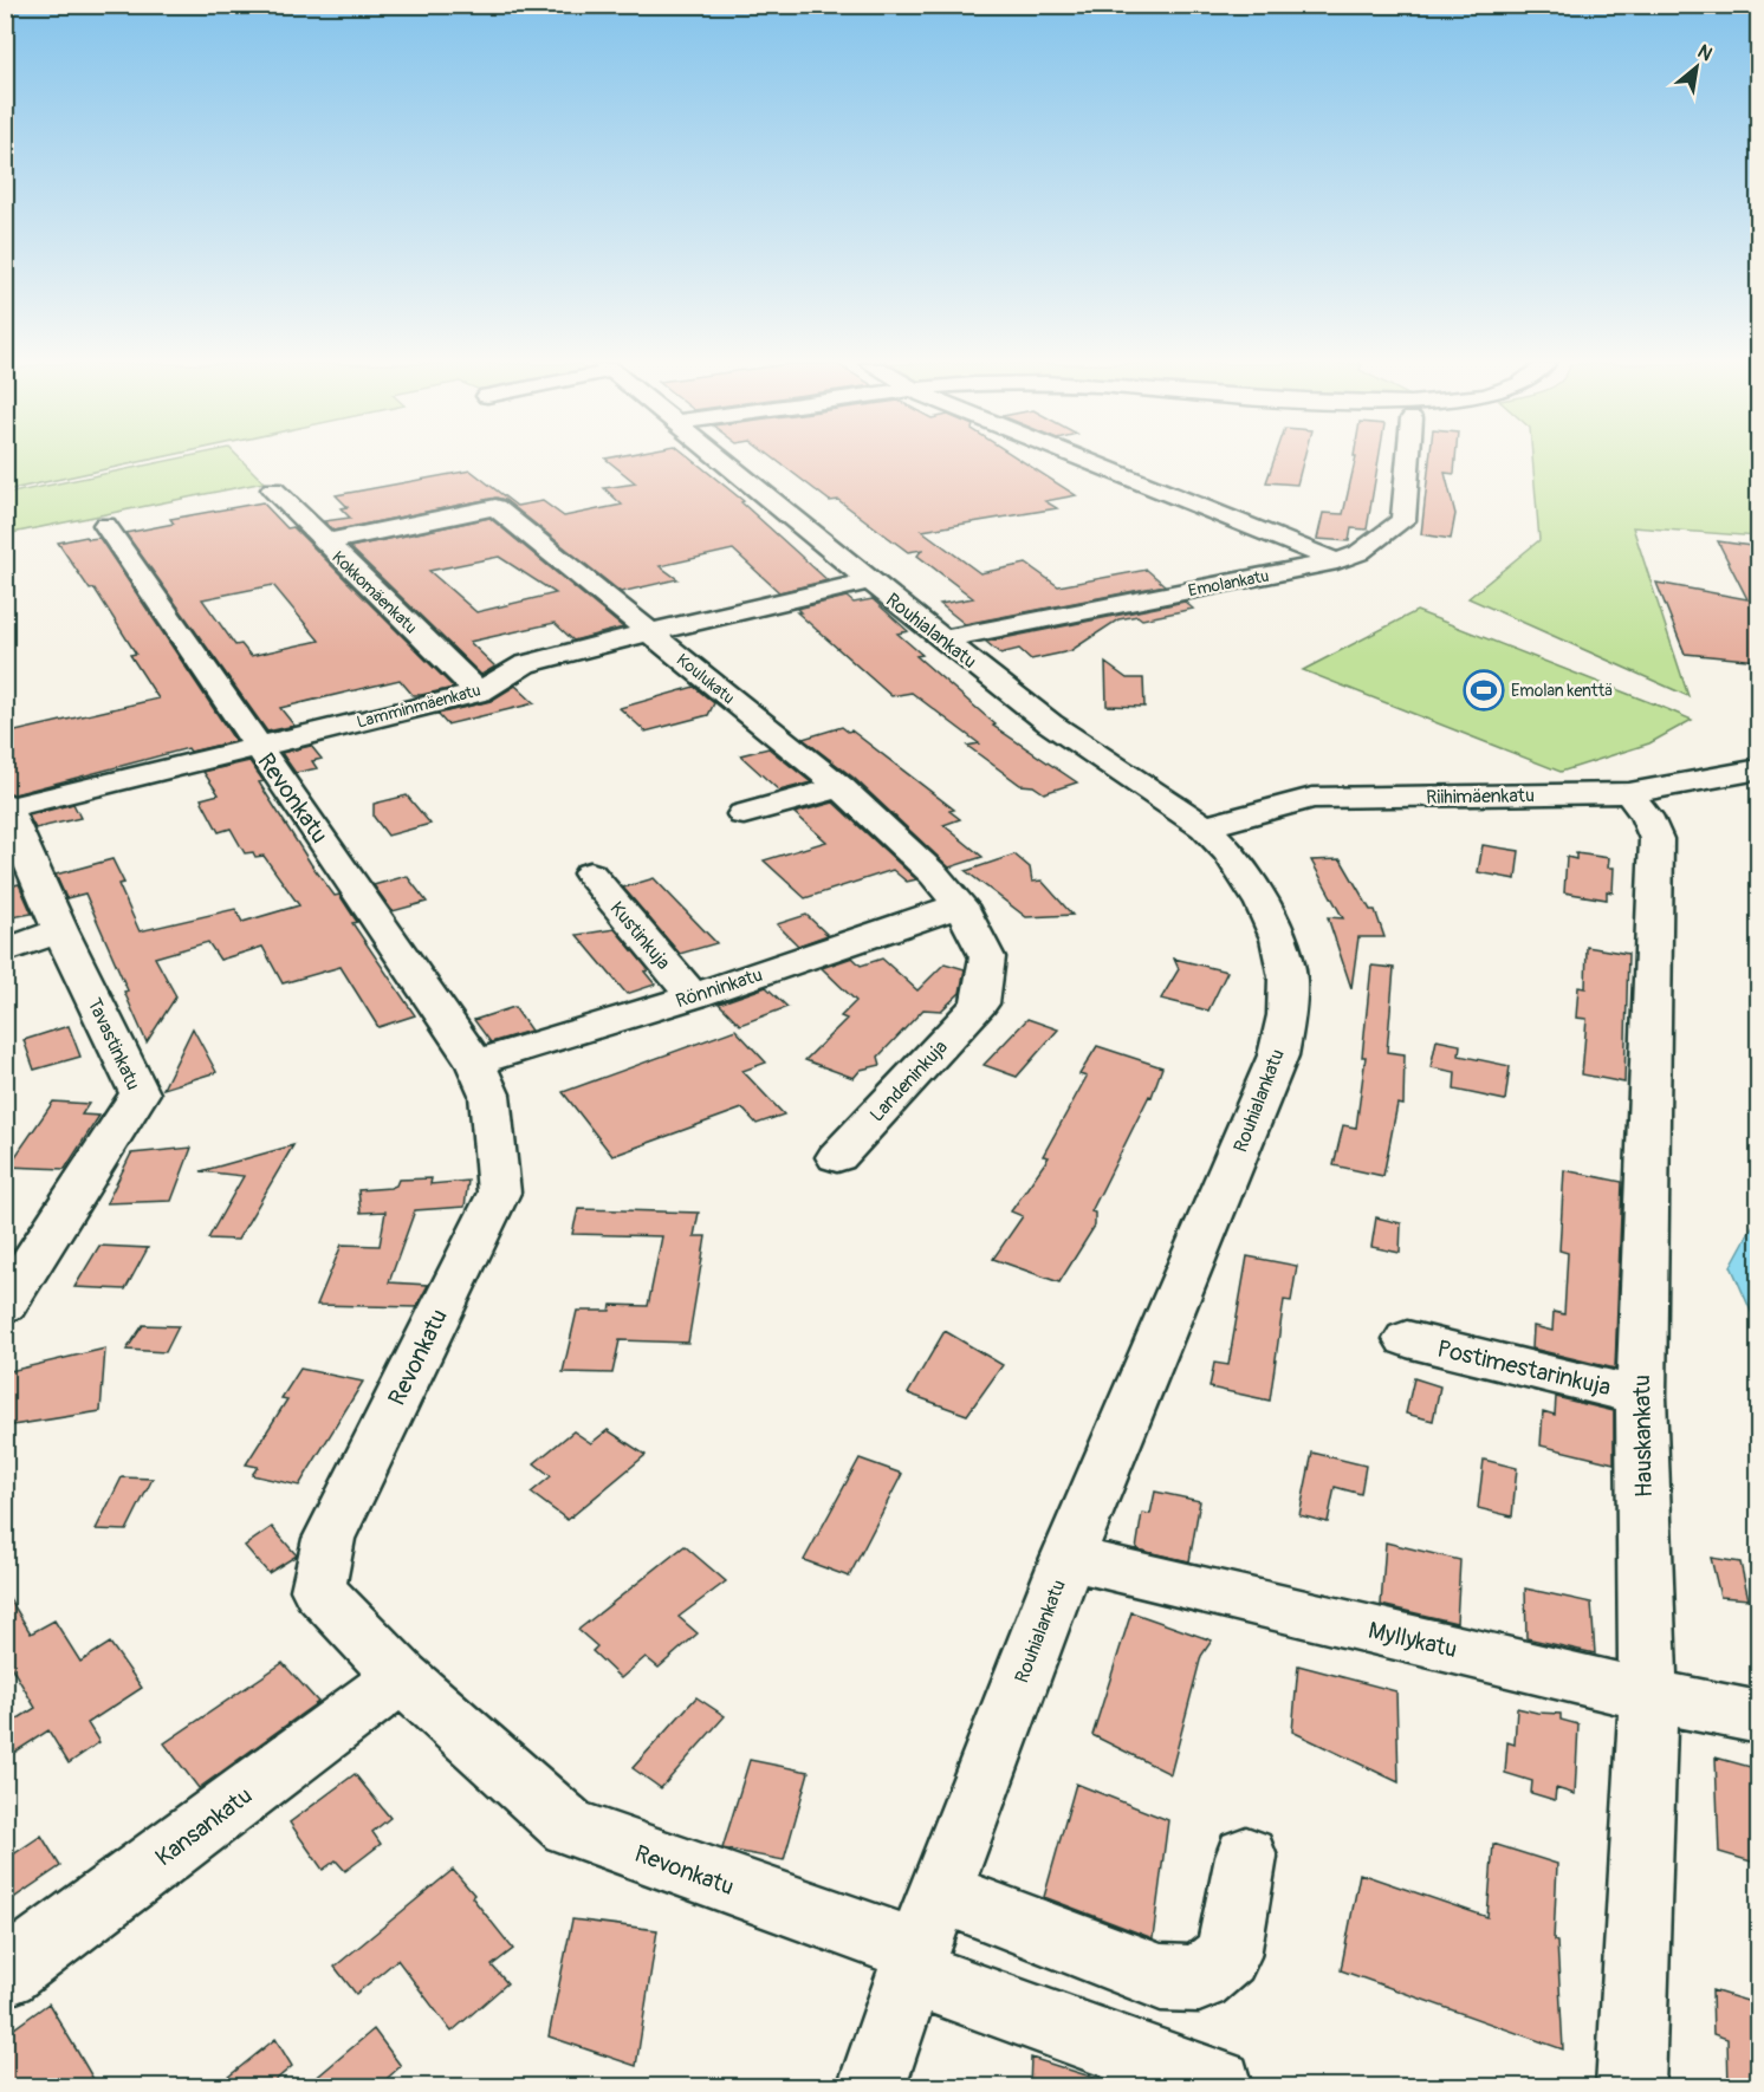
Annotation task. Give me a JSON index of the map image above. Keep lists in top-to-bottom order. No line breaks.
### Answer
{"streets":{"street":["Emolankatu","Kokkomäenkatu","Rouhialankatu","Koulukatu","Lamminmäenkatu","Riihimäenkatu","Revonkatu","Kustinkuja","Rönninkatu","Tavastinkatu","Landeninkuja","Postimestarinkuja","Hauskankatu","Myllykatu","Kansankatu"]},"crossings":[["Emolankatu","Rouhialankatu"],["Kokkomäenkatu","Koulukatu"],["Kokkomäenkatu","Lamminmäenkatu"],["Rouhialankatu","Lamminmäenkatu"],["Rouhialankatu","Riihimäenkatu"],["Rouhialankatu","Revonkatu"],["Rouhialankatu","Myllykatu"],["Koulukatu","Lamminmäenkatu"],["Koulukatu","Rönninkatu"],["Koulukatu","Landeninkuja"],["Lamminmäenkatu","Revonkatu"],["Lamminmäenkatu","Tavastinkatu"],["Riihimäenkatu","Hauskankatu"],["Revonkatu","Rönninkatu"],["Revonkatu","Kansankatu"],["Kustinkuja","Rönninkatu"],["Postimestarinkuja","Hauskankatu"],["Hauskankatu","Myllykatu"]],"places":{"sports":["Emolan kenttä"]},"north":"top right"}
